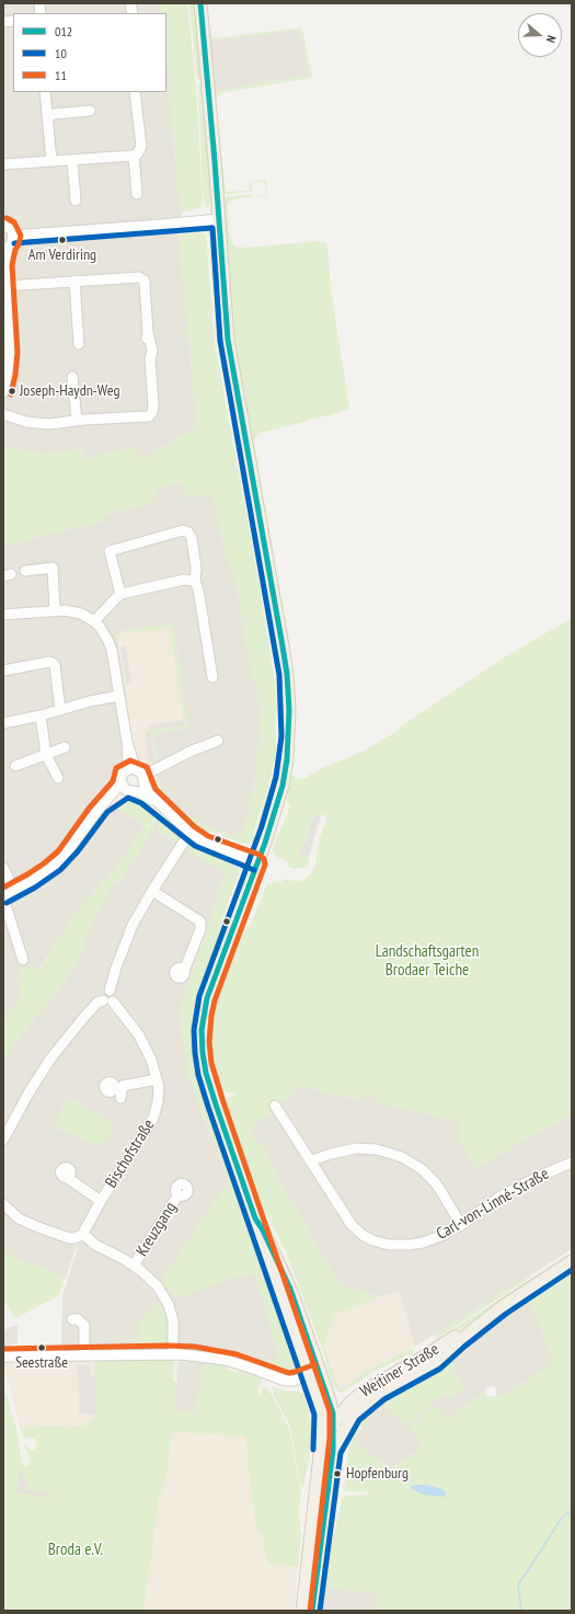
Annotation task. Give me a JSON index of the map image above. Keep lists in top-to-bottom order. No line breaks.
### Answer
{"streets":{"main road":["Weitiner Straße"],"street":["Bischofstraße","Carl-von-Linné-Straße","Kreuzgang"]},"parks":["Landschaftsgarten Brodaer Teiche","Broda e.V."],"places":["Am Verdiring","Joseph-Haydn-Weg","Seestraße","Hopfenburg"],"lines":["transit line 012","transit line 11","transit line 10"],"legend":["012","10","11"],"north":"right"}
